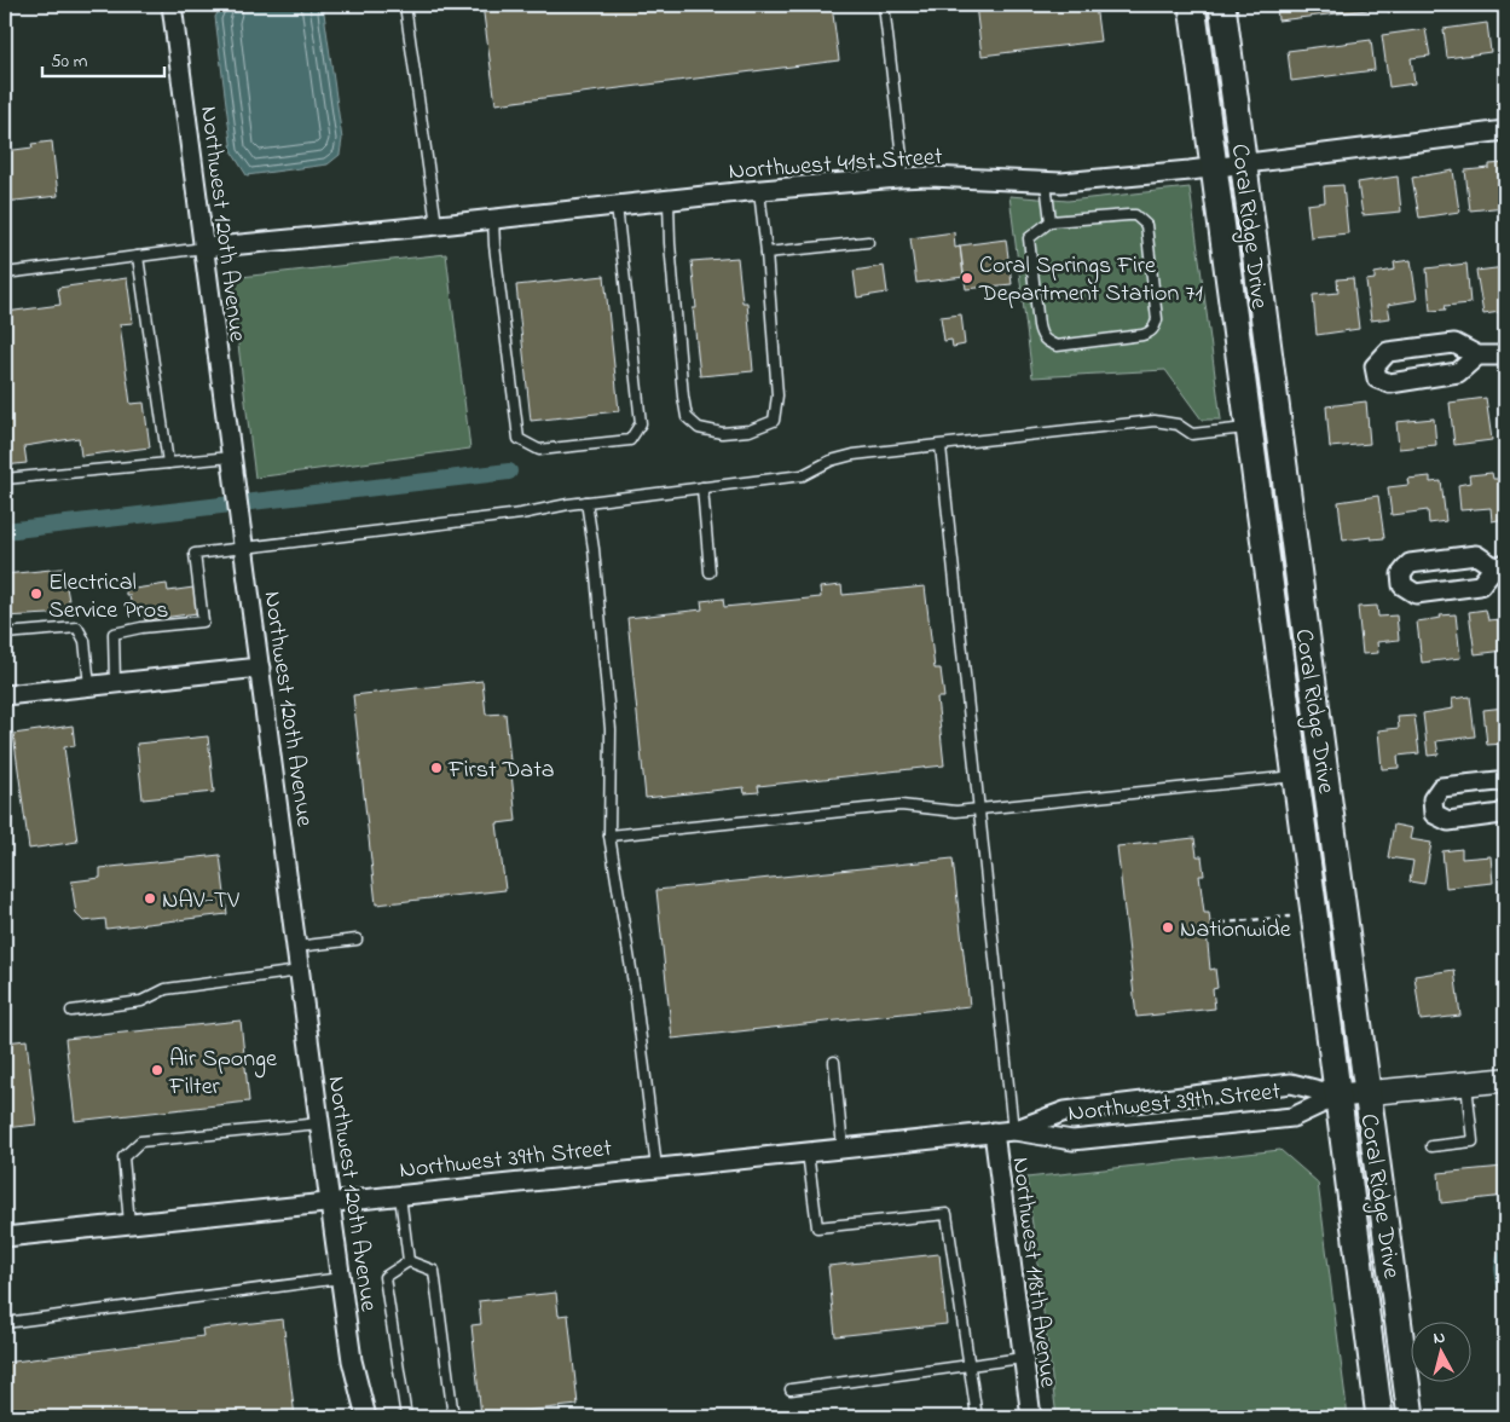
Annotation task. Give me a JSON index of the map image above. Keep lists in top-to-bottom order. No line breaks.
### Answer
{"streets":{"main road":["Coral Ridge Drive"],"street":["Northwest 41st Street","Northwest 120th Avenue","Northwest 39th Street","Northwest 118th Avenue"]},"crossings":[["Northwest 41st Street","Northwest 120th Avenue"],["Northwest 41st Street","Coral Ridge Drive"],["Northwest 120th Avenue","Northwest 39th Street"],["Coral Ridge Drive","Northwest 39th Street"],["Northwest 39th Street","Northwest 118th Avenue"]],"places":["Coral Springs Fire Department Station 71","Electrical Service Pros","First Data","NAV-TV","Nationwide","Air Sponge Filter"],"scale_bar":"50 m","north":"top"}
